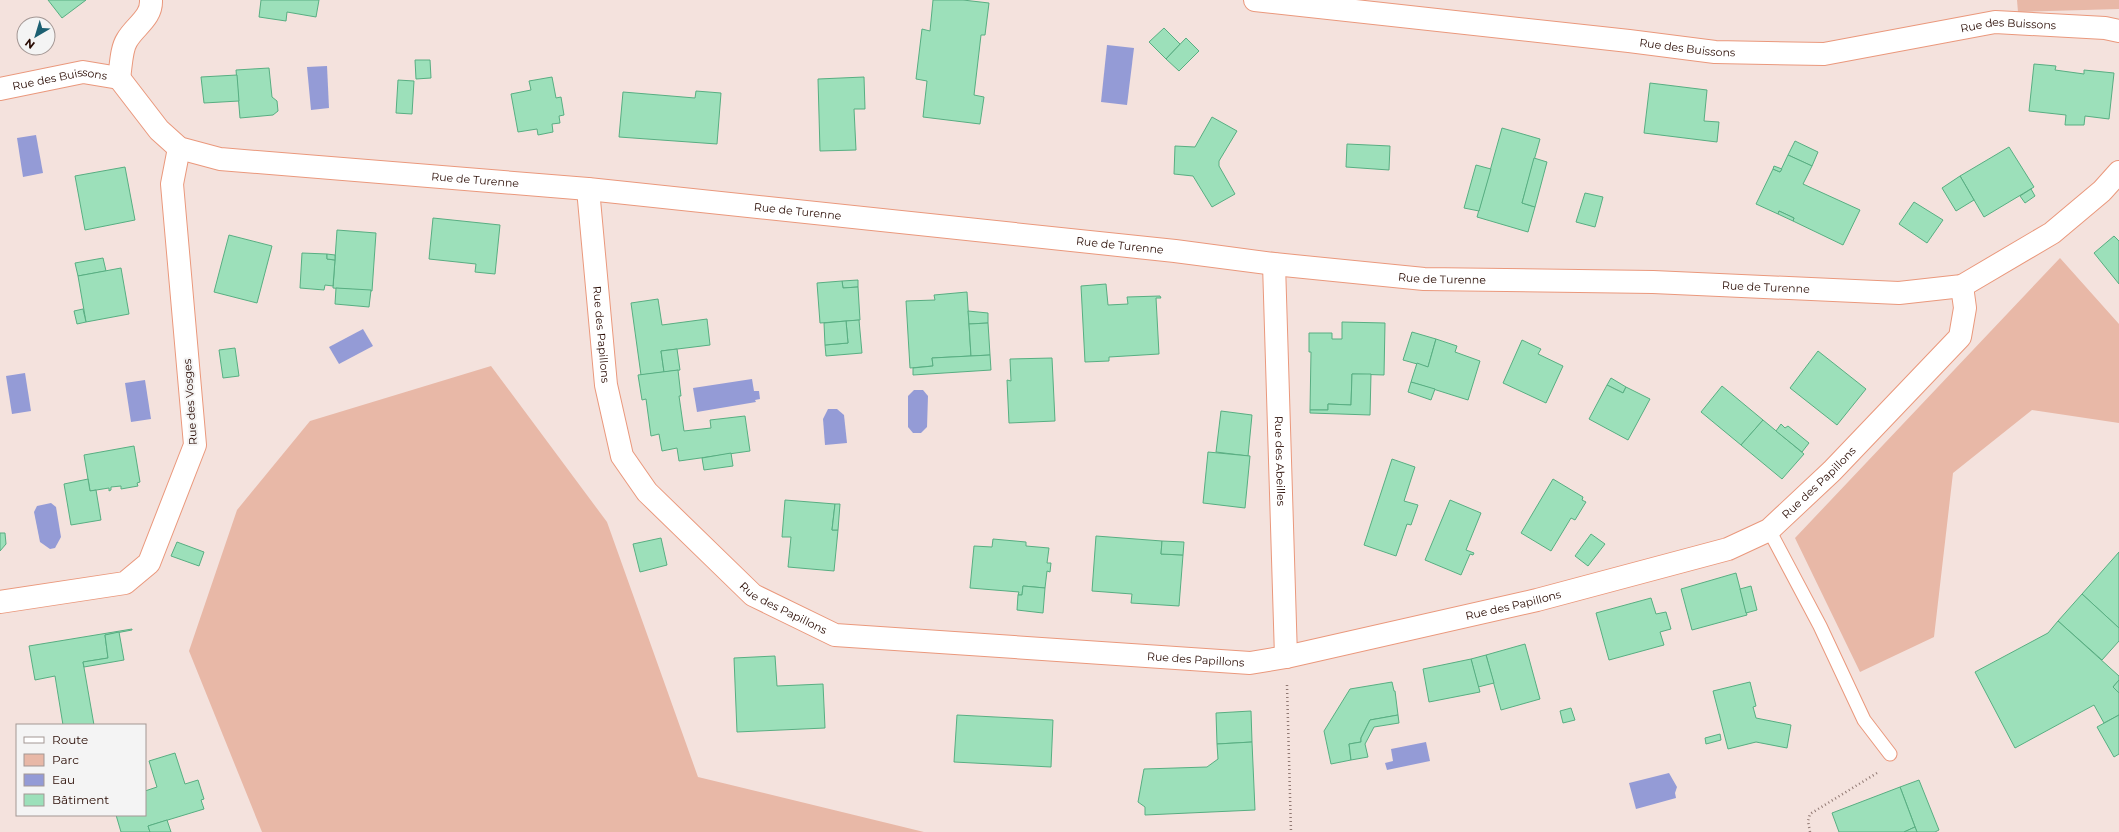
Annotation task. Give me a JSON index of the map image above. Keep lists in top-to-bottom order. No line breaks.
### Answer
{"streets":{"street":["Rue des Buissons","Rue de Turenne","Rue des Papillons","Rue des Vosges","Rue des Abeilles"]},"crossings":[["Rue des Buissons","Rue de Turenne"],["Rue de Turenne","Rue des Papillons"],["Rue de Turenne","Rue des Vosges"],["Rue de Turenne","Rue des Abeilles"],["Rue des Papillons","Rue des Abeilles"]],"legend":["Route","Parc","Eau","Bâtiment"],"north":"bottom left"}
